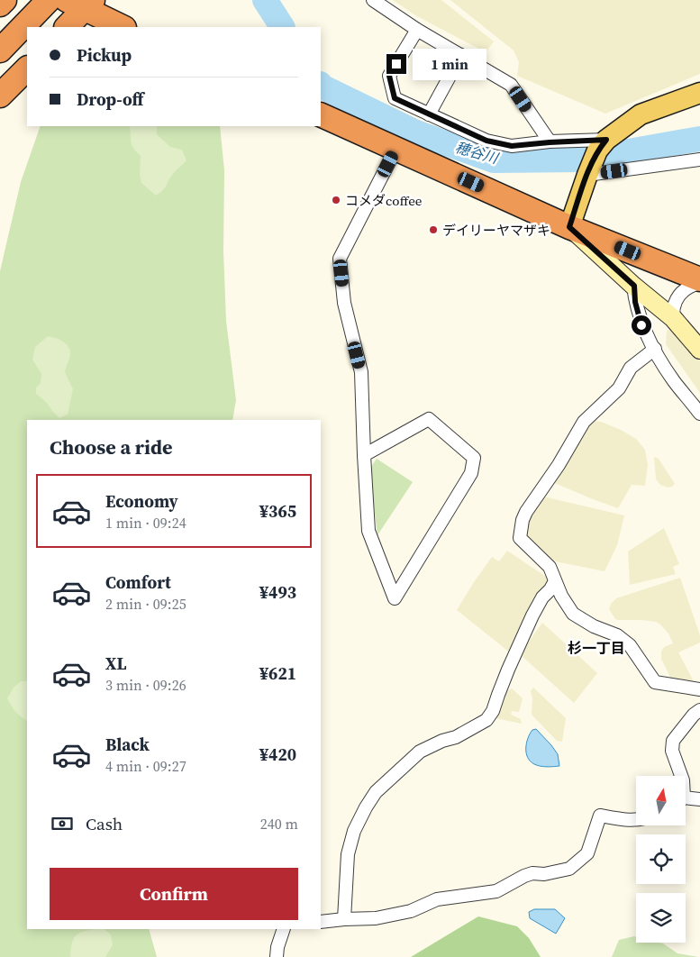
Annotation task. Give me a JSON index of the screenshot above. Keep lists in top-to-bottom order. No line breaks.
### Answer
{"districts":["杉一丁目"],"water":["穂谷川"],"places":["コメダcoffee","デイリーヤマザキ"],"north":"top","page":{"banner":["Pickup","Drop-off"],"bubble":"1 min","heading":"Choose a ride","list":[{"name":"Economy","note":"1 min · 09:24","value":"¥365"},{"name":"Comfort","note":"2 min · 09:25","value":"¥493"},{"name":"XL","note":"3 min · 09:26","value":"¥621"},{"name":"Black","note":"4 min · 09:27","value":"¥420"}],"pay":["Cash","240 m"],"buttons":"Confirm"}}
